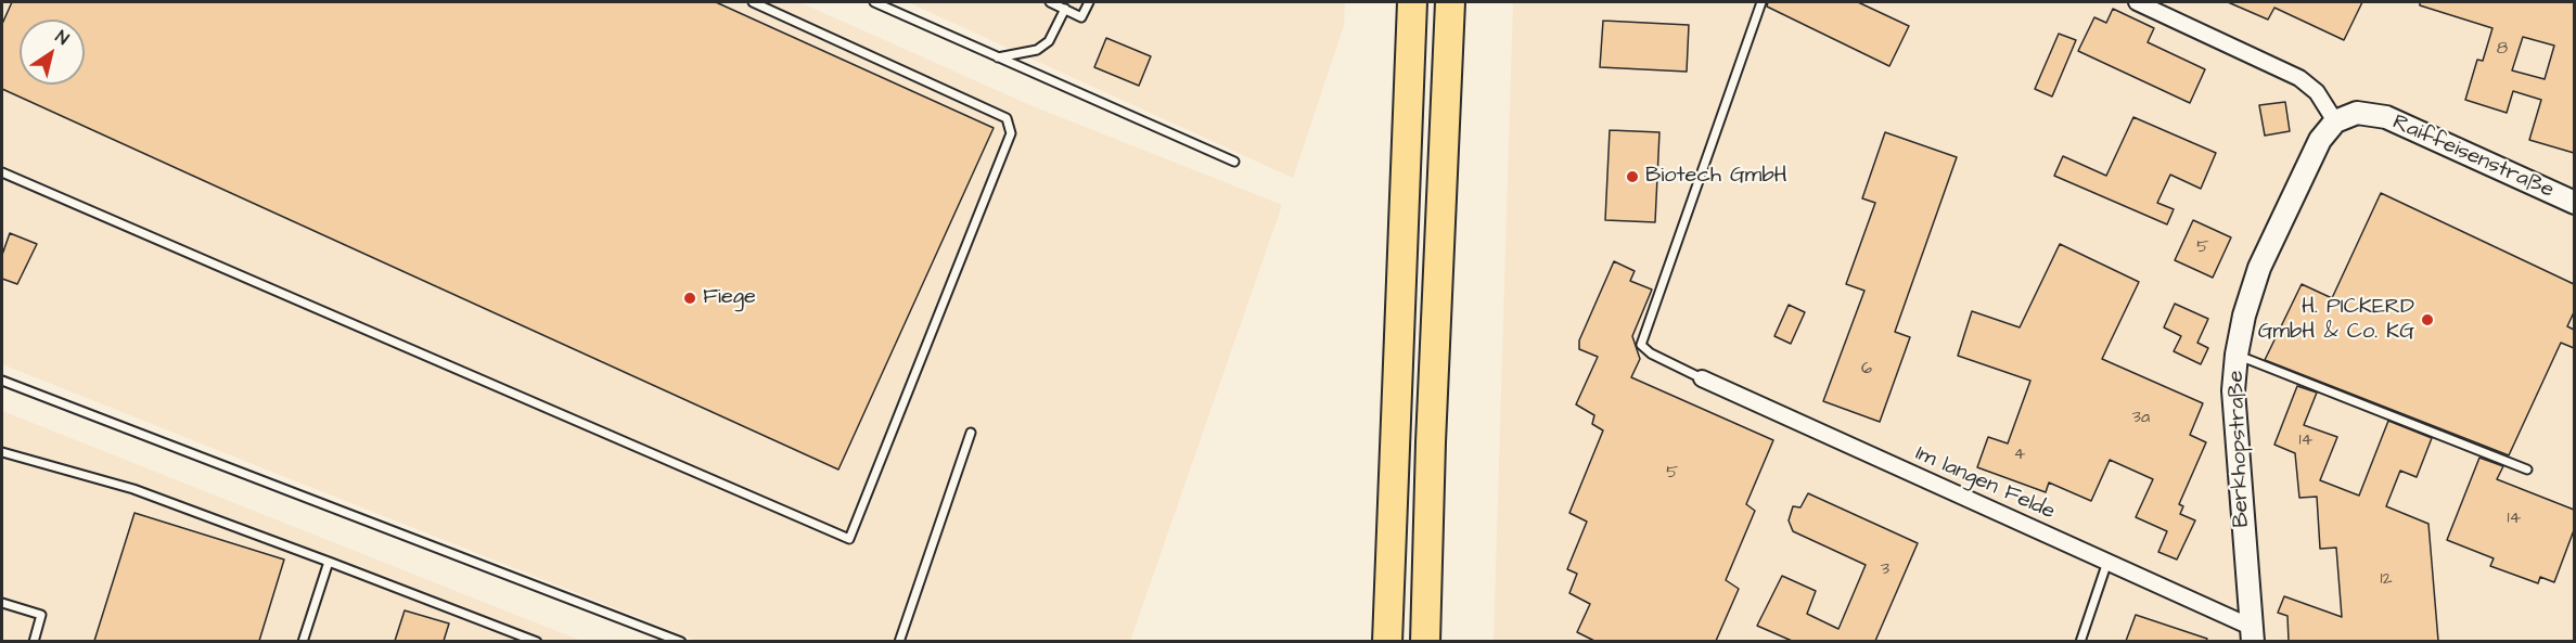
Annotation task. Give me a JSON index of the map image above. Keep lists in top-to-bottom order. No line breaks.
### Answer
{"streets":{"main road":["Raiffeisenstraße","Berkhopstraße"],"street":["Im langen Felde"]},"crossings":[["Raiffeisenstraße","Berkhopstraße"],["Berkhopstraße","Im langen Felde"]],"places":["Biotech GmbH","Fiege","H. PICKERD GmbH & Co. KG"],"house_numbers":["8","5","6","3a","14","4","5","14","3","12"],"north":"top right"}
